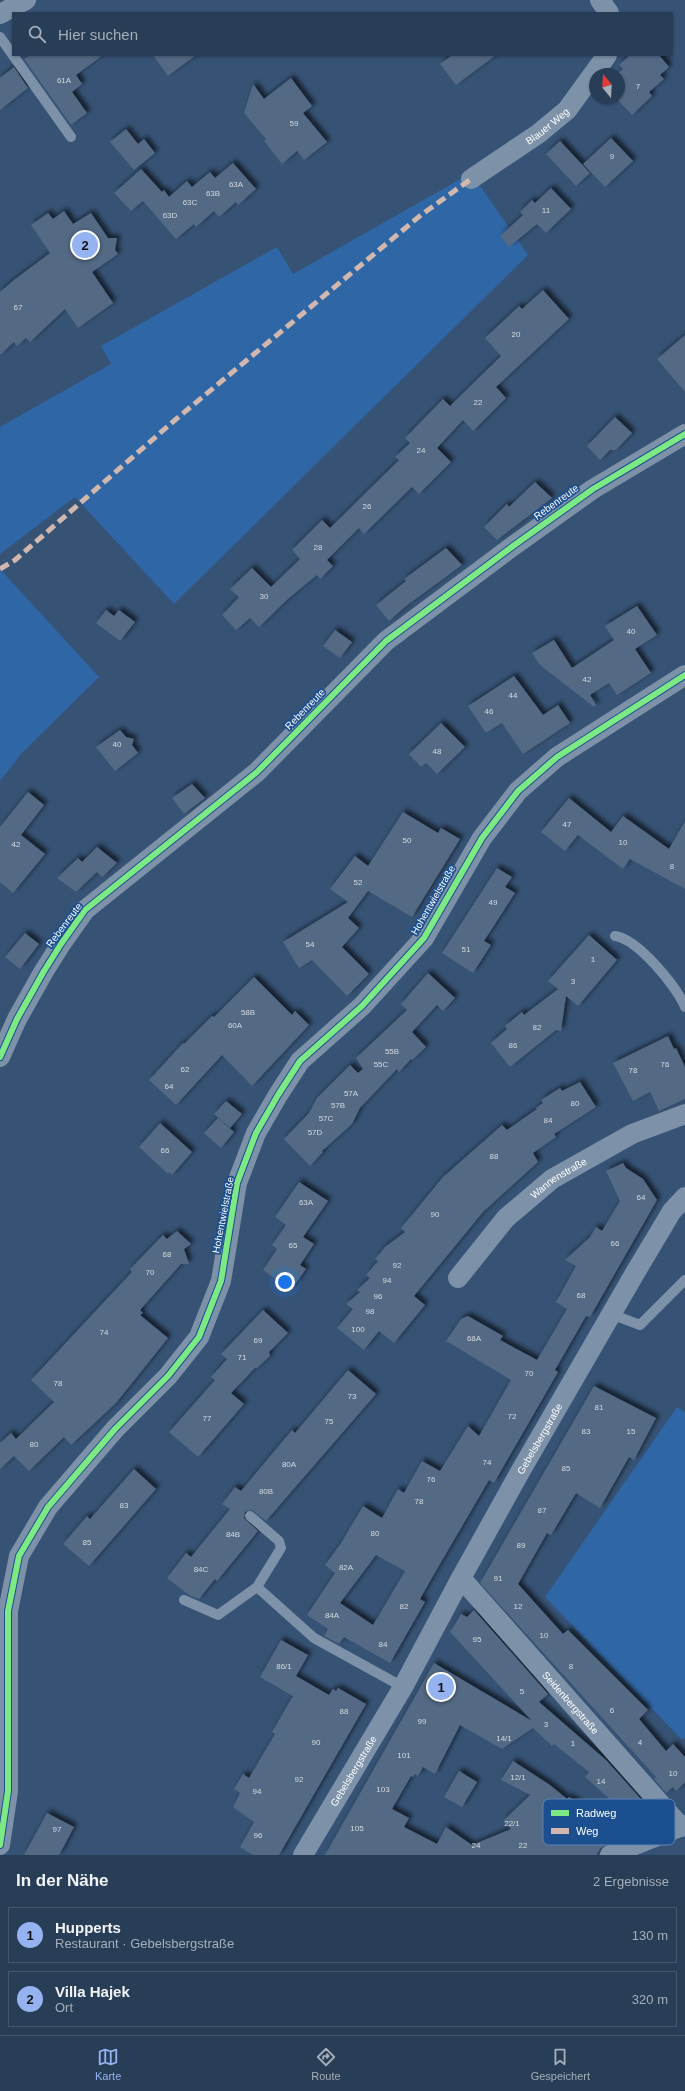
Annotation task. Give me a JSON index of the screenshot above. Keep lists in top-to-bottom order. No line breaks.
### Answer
{"streets":{"street":["Blauer Weg","Rebenreute","Hohentwielstraße","Wannenstraße","Gebelsbergstraße","Seidenbergstraße"]},"crossings":[["Gebelsbergstraße","Seidenbergstraße"]],"house_numbers":["61A","7","59","9","63A","63B","63C","11","63D","67","20","22","24","26","28","30","40","42","44","46","40","48","47","50","10","42","8","52","49","54","51","1","3","58B","60A","82","86","55B","55C","76","62","78","64","57A","80","57B","57C","84","57D","66","88","64","63A","90","66","65","68","92","70","94","68","96","98","100","74","68A","69","71","70","78","73","81","72","77","75","83","15","80","74","80A","85","76","80B","78","83","87","80","84B","85","89","82A","84C","91","82","12","84A","10","95","84","86/1","8","5","6","88","99","3","14/1","90","4","1","101","10","12/1","92","14","103","94","22/1","105","97","96","24","22"],"legend":["Radweg","Weg"],"north":"top","page":{"search":"Hier suchen","pins":["2","1"],"heading":["In der Nähe","2 Ergebnisse"],"list":[{"mark":"1","name":"Hupperts","note":"Restaurant · Gebelsbergstraße","value":"130 m"},{"mark":"2","name":"Villa Hajek","note":"Ort","value":"320 m"}],"nav":["Karte","Route","Gespeichert"]}}
